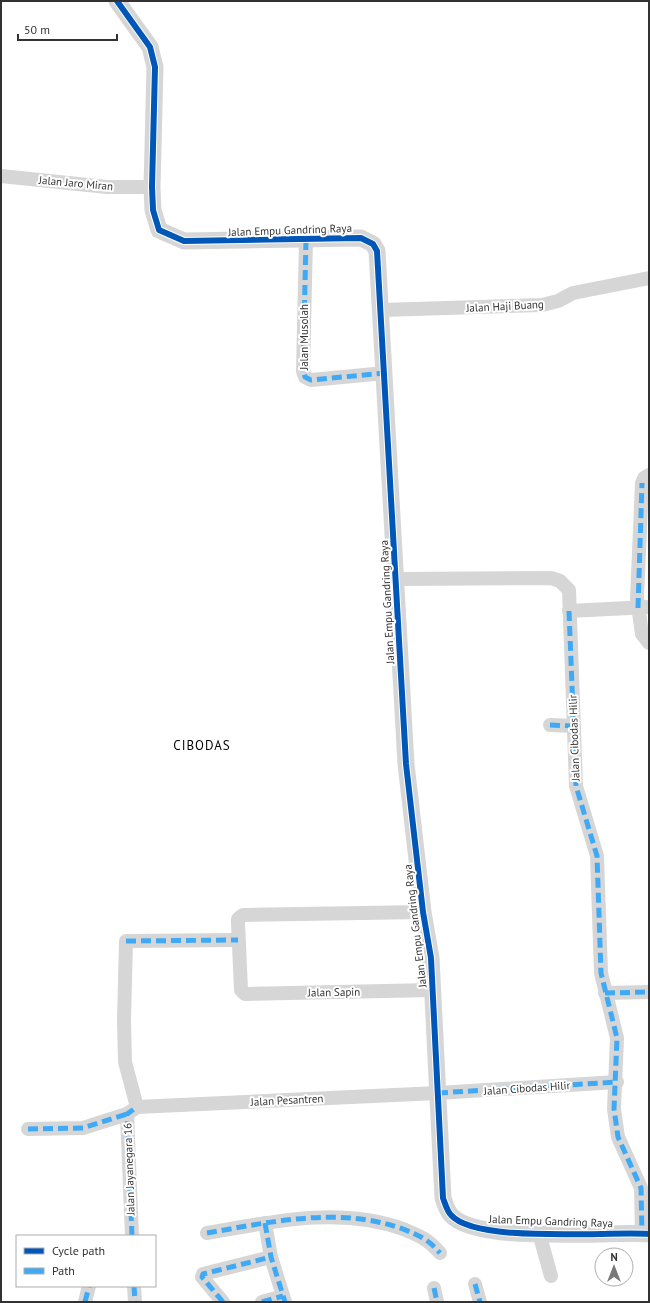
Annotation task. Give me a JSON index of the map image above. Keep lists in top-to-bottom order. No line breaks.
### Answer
{"streets":{"street":["Jalan Jaro Miran","Jalan Empu Gandring Raya","Jalan Haji Buang","Jalan Musolah","Jalan Cibodas Hilir","Jalan Sapin","Jalan Pesantren","Jalan Jayanegara 16"]},"crossings":[["Jalan Jaro Miran","Jalan Empu Gandring Raya"],["Jalan Empu Gandring Raya","Jalan Haji Buang"],["Jalan Empu Gandring Raya","Jalan Musolah"],["Jalan Empu Gandring Raya","Jalan Cibodas Hilir"],["Jalan Empu Gandring Raya","Jalan Sapin"],["Jalan Empu Gandring Raya","Jalan Pesantren"],["Jalan Cibodas Hilir","Jalan Pesantren"],["Jalan Sapin","Jalan Jayanegara 16"],["Jalan Pesantren","Jalan Jayanegara 16"]],"districts":["CIBODAS"],"legend":["Cycle path","Path"],"scale_bar":"50 m","north":"top"}
